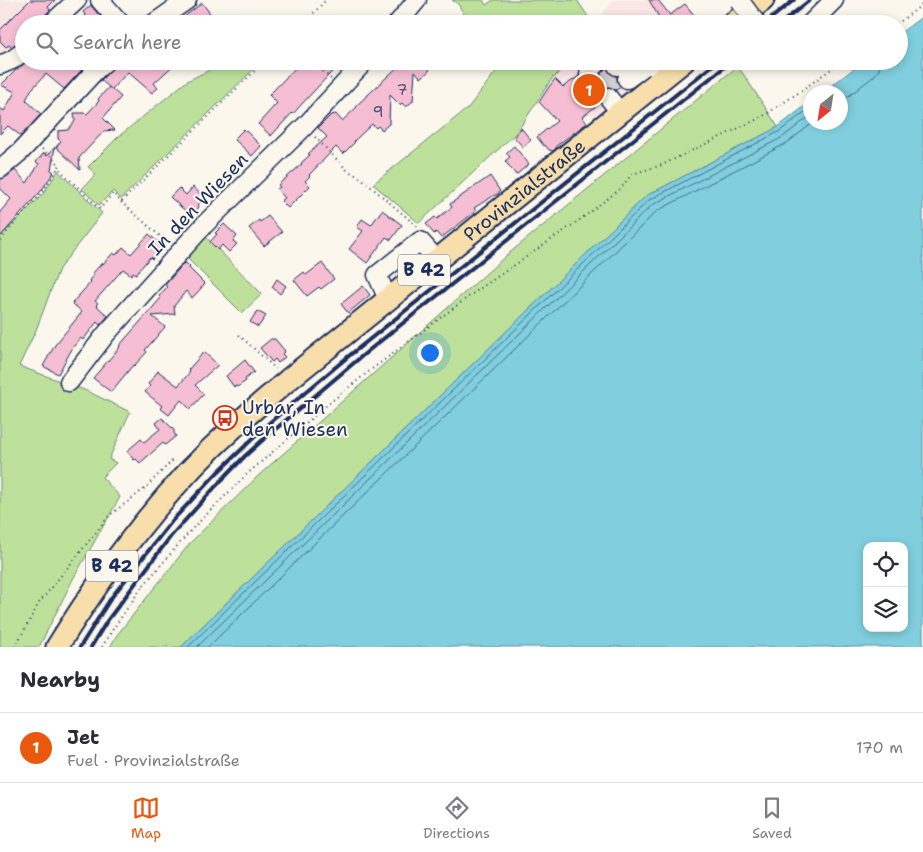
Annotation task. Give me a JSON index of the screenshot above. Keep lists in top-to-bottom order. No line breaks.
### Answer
{"streets":{"main road":["Provinzialstraße","B 42"],"street":["In den Wiesen"]},"places":{"bus stop":["Urbar, In den Wiesen"]},"house_numbers":["7","9"],"north":"bottom left","page":{"search":"Search here","pins":"1","heading":"Nearby","list":[{"mark":"1","name":"Jet","note":"Fuel · Provinzialstraße","value":"170 m"}],"nav":["Map","Directions","Saved"]}}
